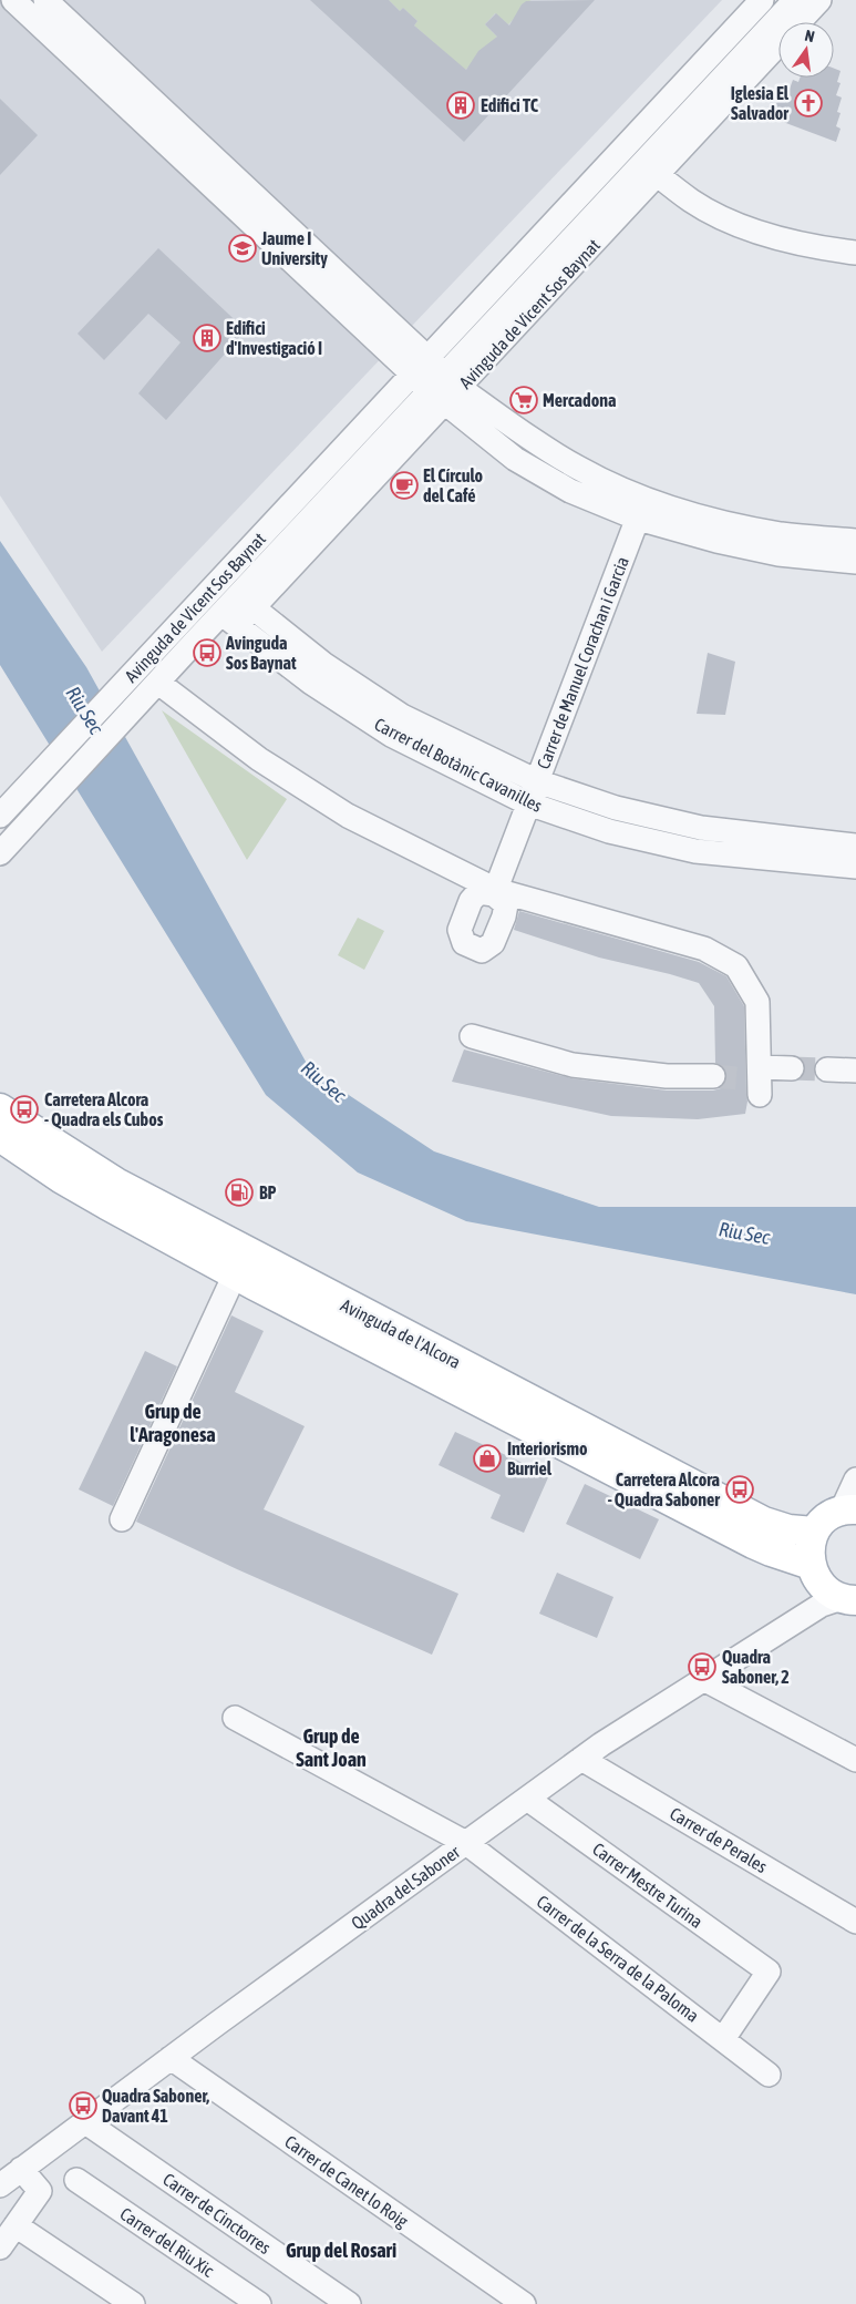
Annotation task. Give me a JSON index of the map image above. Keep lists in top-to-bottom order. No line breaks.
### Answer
{"streets":{"main road":["Avinguda de l'Alcora"],"street":["Avinguda de Vicent Sos Baynat","Carrer de Manuel Corachan i Garcia","Carrer del Botànic Cavanilles","Carrer de Perales","Carrer Mestre Turina","Quadra del Saboner","Carrer de la Serra de la Paloma","Carrer de Canet lo Roig","Carrer de Cinctorres","Carrer del Riu Xic"]},"crossings":[["Avinguda de Vicent Sos Baynat","Carrer del Botànic Cavanilles"],["Carrer de Manuel Corachan i Garcia","Carrer del Botànic Cavanilles"],["Avinguda de l'Alcora","Quadra del Saboner"],["Carrer de Perales","Quadra del Saboner"],["Carrer Mestre Turina","Quadra del Saboner"],["Carrer Mestre Turina","Carrer de la Serra de la Paloma"],["Quadra del Saboner","Carrer de la Serra de la Paloma"],["Quadra del Saboner","Carrer de Canet lo Roig"],["Quadra del Saboner","Carrer de Cinctorres"]],"districts":["Grup de l'Aragonesa","Grup de Sant Joan","Grup del Rosari"],"water":["Riu Sec"],"places":{"church":["Iglesia El Salvador"],"building":["Edifici TC","Edifici d'Investigació I"],"school or university":["Jaume I University"],"supermarket":["Mercadona"],"cafe":["El Círculo del Café"],"bus stop":["Avinguda Sos Baynat","Carretera Alcora - Quadra els Cubos","Carretera Alcora - Quadra Saboner","Quadra Saboner, 2","Quadra Saboner, Davant 41"],"fuel station":["BP"],"shop":["Interiorismo Burriel"]},"north":"top"}
